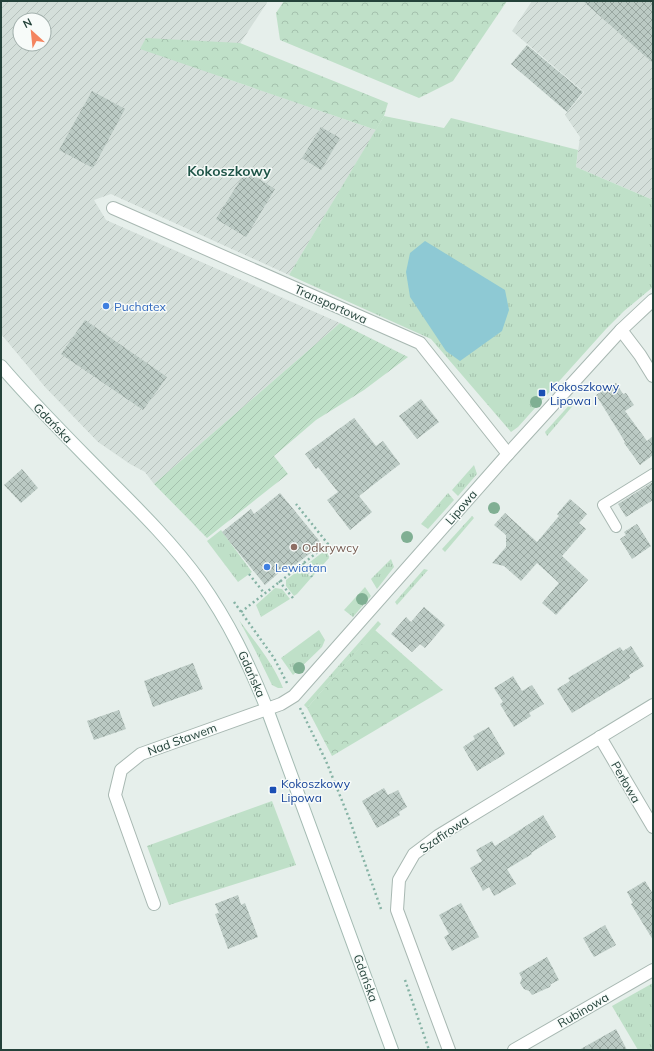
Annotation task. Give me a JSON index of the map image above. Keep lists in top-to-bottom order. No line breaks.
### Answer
{"streets":{"street":["Transportowa","Gdańska","Lipowa","Nad Stawem","Perłowa","Szafirowa","Rubinowa"]},"crossings":[["Transportowa","Lipowa"],["Gdańska","Lipowa"],["Gdańska","Nad Stawem"],["Lipowa","Nad Stawem"],["Perłowa","Szafirowa"]],"districts":["Kokoszkowy"],"places":{"other":["Puchatex","Odkrywcy","Lewiatan"],"transit":["Kokoszkowy Lipowa I","Kokoszkowy Lipowa"]},"north":"top left"}
